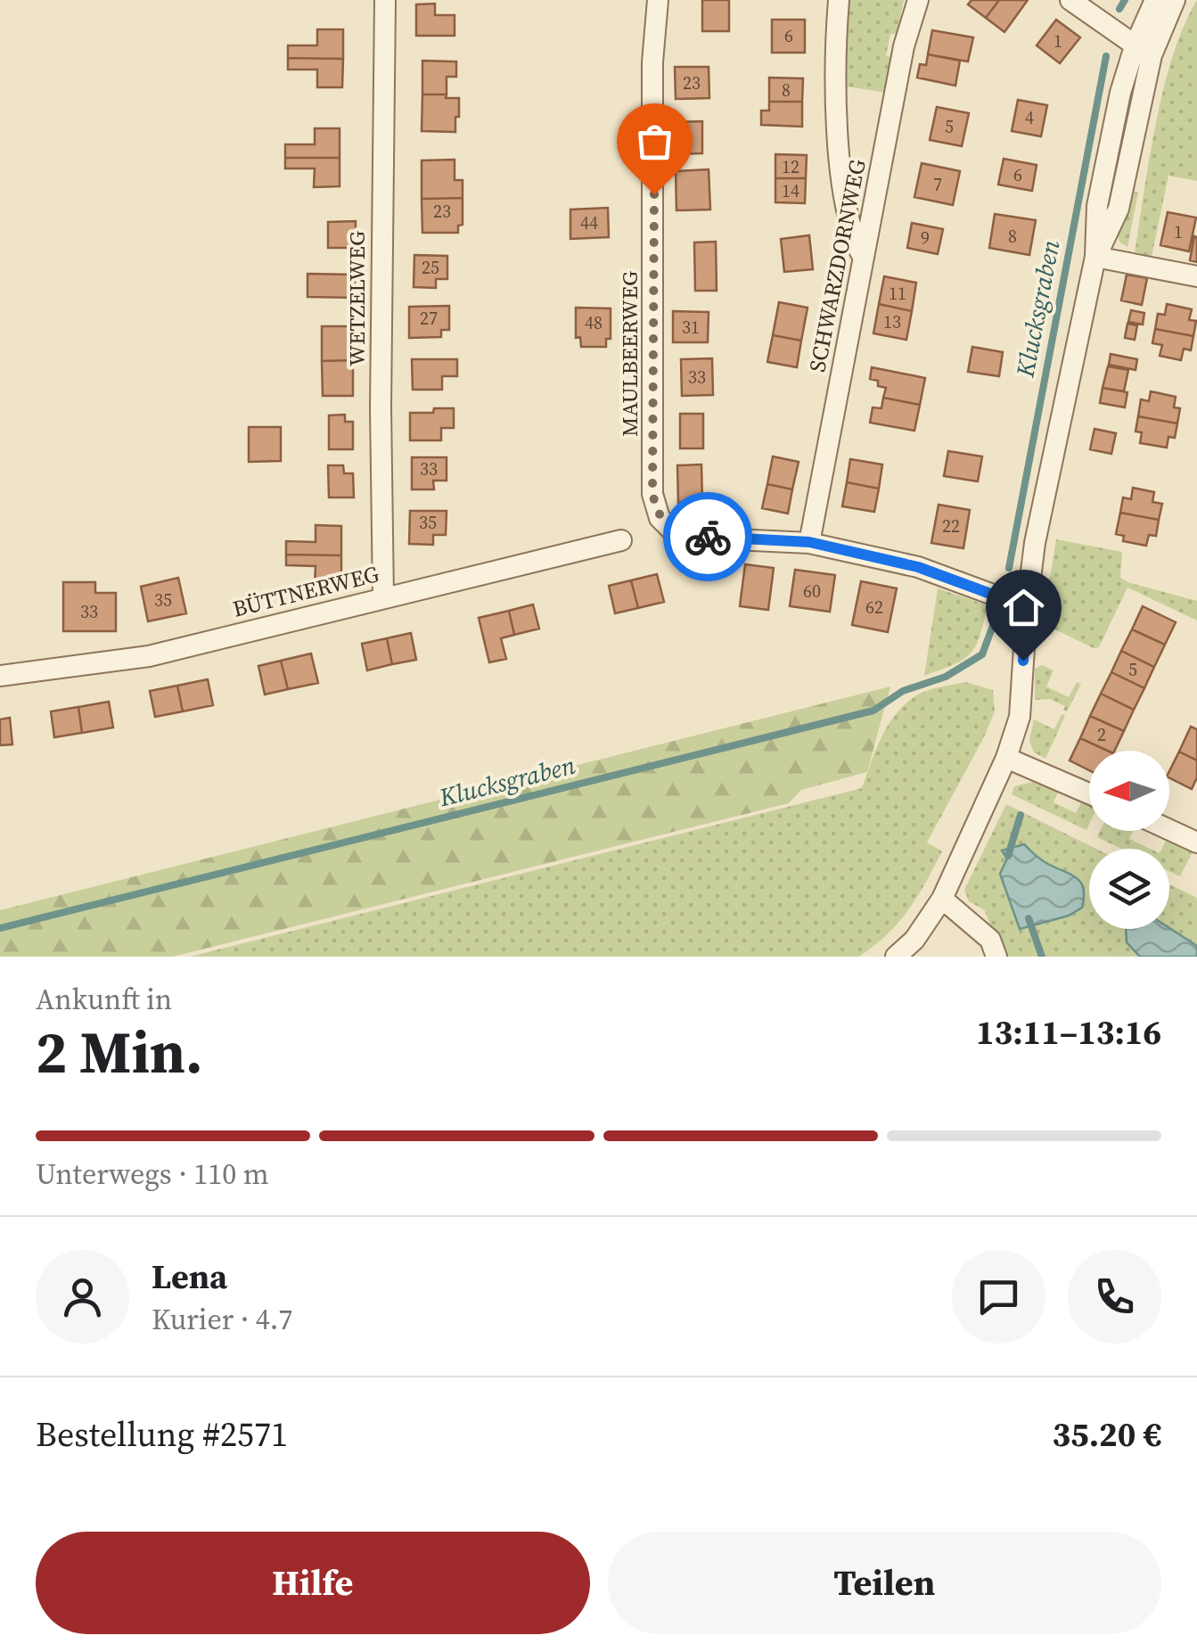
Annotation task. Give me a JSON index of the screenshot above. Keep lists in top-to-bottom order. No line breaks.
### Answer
{"streets":{"street":["SCHWARZDORNWEG","WETZELWEG","MAULBEERWEG","BÜTTNERWEG"]},"crossings":[["SCHWARZDORNWEG","MAULBEERWEG"],["WETZELWEG","BÜTTNERWEG"]],"water":["Klucksgraben"],"house_numbers":["6","1","23","8","4","5","12","6","7","14","23","44","1","8","9","25","11","27","13","48","31","33","33","35","22","60","35","62","33","5","2"],"north":"left","page":{"heading":["2 Min.","Ankunft in","13:11–13:16"],"panel":["Lena","Kurier · 4.7","Bestellung #2571","35.20 €"],"bar":"Unterwegs · 110 m","buttons":["Hilfe","Teilen"]}}
